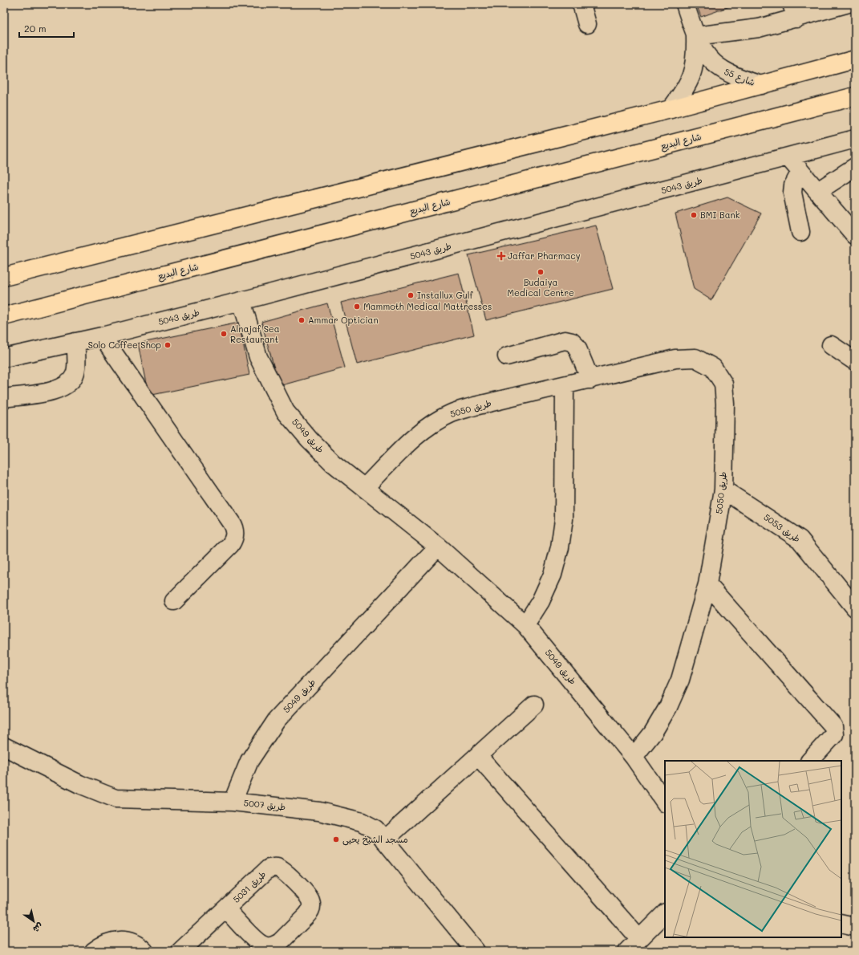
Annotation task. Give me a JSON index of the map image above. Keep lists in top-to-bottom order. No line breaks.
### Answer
{"streets":{"main road":["شارع البديع"],"street":["شارع 55","طريق 5043","طريق 5050","طريق 5049","طريق 5053","طريق 5007","طريق 5031"]},"crossings":[["طريق 5043","طريق 5049"],["طريق 5050","طريق 5049"],["طريق 5050","طريق 5053"],["طريق 5049","طريق 5007"]],"places":{"other":["BMI Bank","Budaiya Medical Centre","Installux Gulf","Mammoth Medical Mattresses","Ammar Optician","Alnajaf Sea Restaurant","Solo Coffee Shop","مسجد الشيخ يحيى"],"health":["Jaffar Pharmacy"]},"scale_bar":"20 m","north":"bottom right"}
